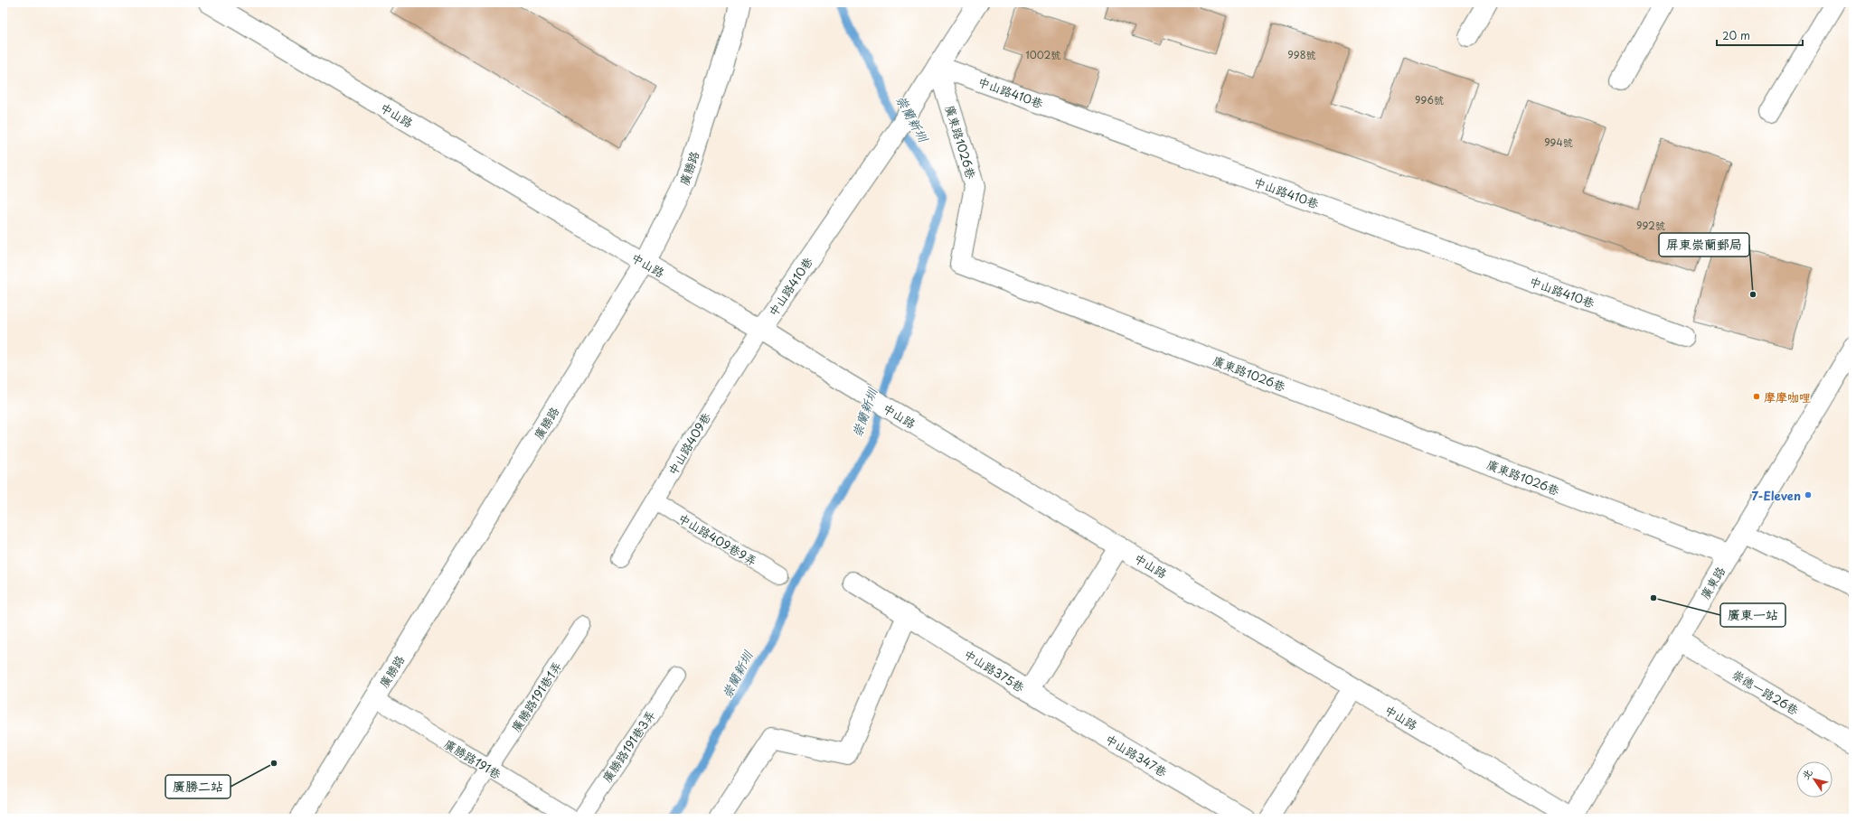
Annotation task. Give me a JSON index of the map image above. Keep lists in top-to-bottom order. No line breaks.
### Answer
{"streets":{"street":["中山路410巷","中山路","廣東路1026巷","廣勝路","廣東路","中山路375巷","崇德一路26巷","中山路347巷"],"lane":["中山路409巷","中山路409巷9弄","廣勝路191巷1弄","廣勝路191巷3弄","廣勝路191巷"]},"crossings":[["中山路410巷","中山路"],["中山路410巷","廣東路1026巷"],["中山路410巷","中山路409巷"],["中山路","廣勝路"],["中山路","中山路409巷"],["中山路","廣東路"],["中山路","中山路375巷"],["廣東路1026巷","廣東路"],["廣勝路","廣勝路191巷"],["中山路409巷","中山路409巷9弄"],["廣東路","崇德一路26巷"],["中山路375巷","中山路347巷"],["廣勝路191巷1弄","廣勝路191巷"]],"water":["崇蘭新圳"],"places":["屏東崇蘭郵局","摩摩咖哩","7-Eleven","廣東一站","廣勝二站"],"house_numbers":["1002號","998號","996號","994號","992號"],"scale_bar":"20 m","north":"top left"}
